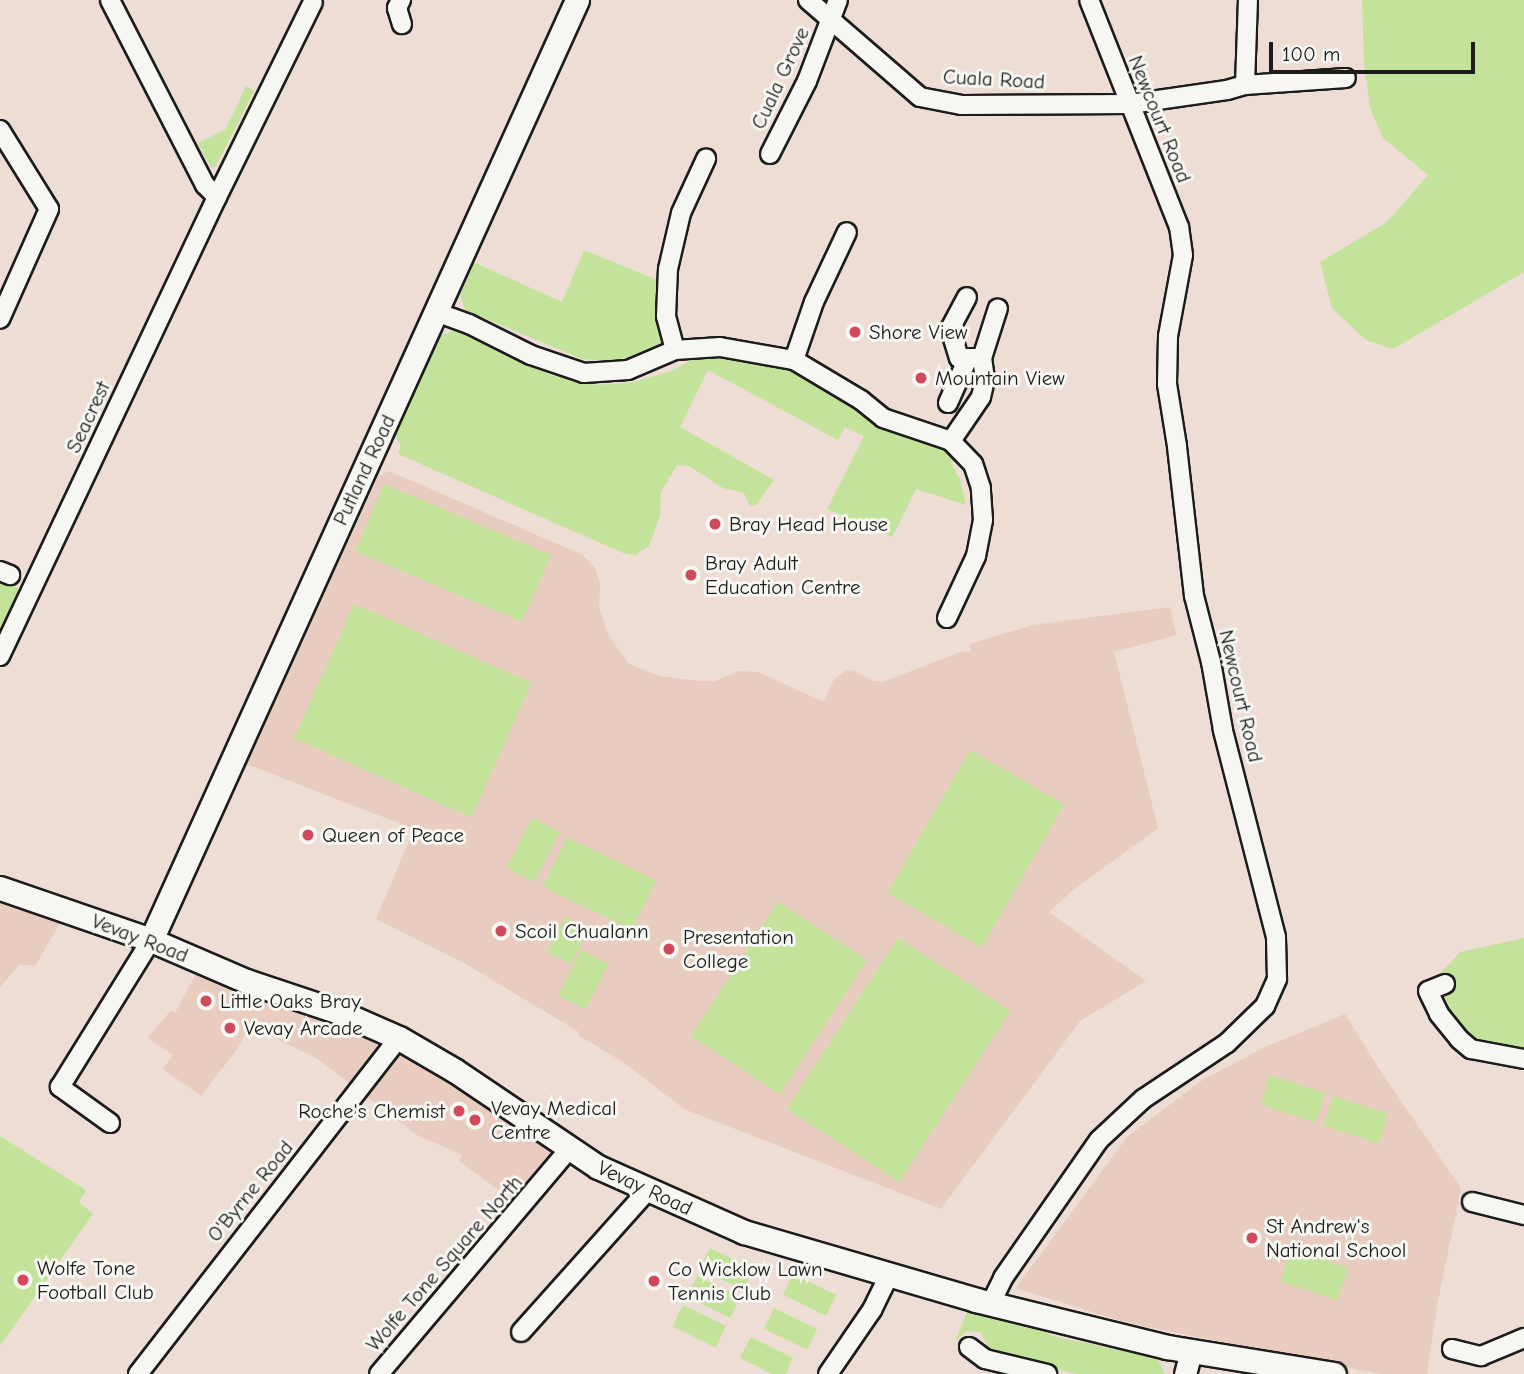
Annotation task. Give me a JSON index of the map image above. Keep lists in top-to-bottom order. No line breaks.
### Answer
{"streets":{"main road":["Putland Road","Vevay Road"],"street":["Cuala Grove","Cuala Road","Newcourt Road","Seacrest","O'Byrne Road","Wolfe Tone Square North"]},"crossings":[["Cuala Grove","Cuala Road"],["Cuala Road","Newcourt Road"],["Newcourt Road","Vevay Road"],["Putland Road","Vevay Road"],["Vevay Road","O'Byrne Road"],["Vevay Road","Wolfe Tone Square North"]],"places":["Shore View","Mountain View","Bray Head House","Bray Adult Education Centre","Queen of Peace","Scoil Chualann","Presentation College","Little Oaks Bray","Vevay Arcade","Roche's Chemist","Vevay Medical Centre","St Andrew's National School","Wolfe Tone Football Club","Co Wicklow Lawn Tennis Club"],"scale_bar":"100 m"}
